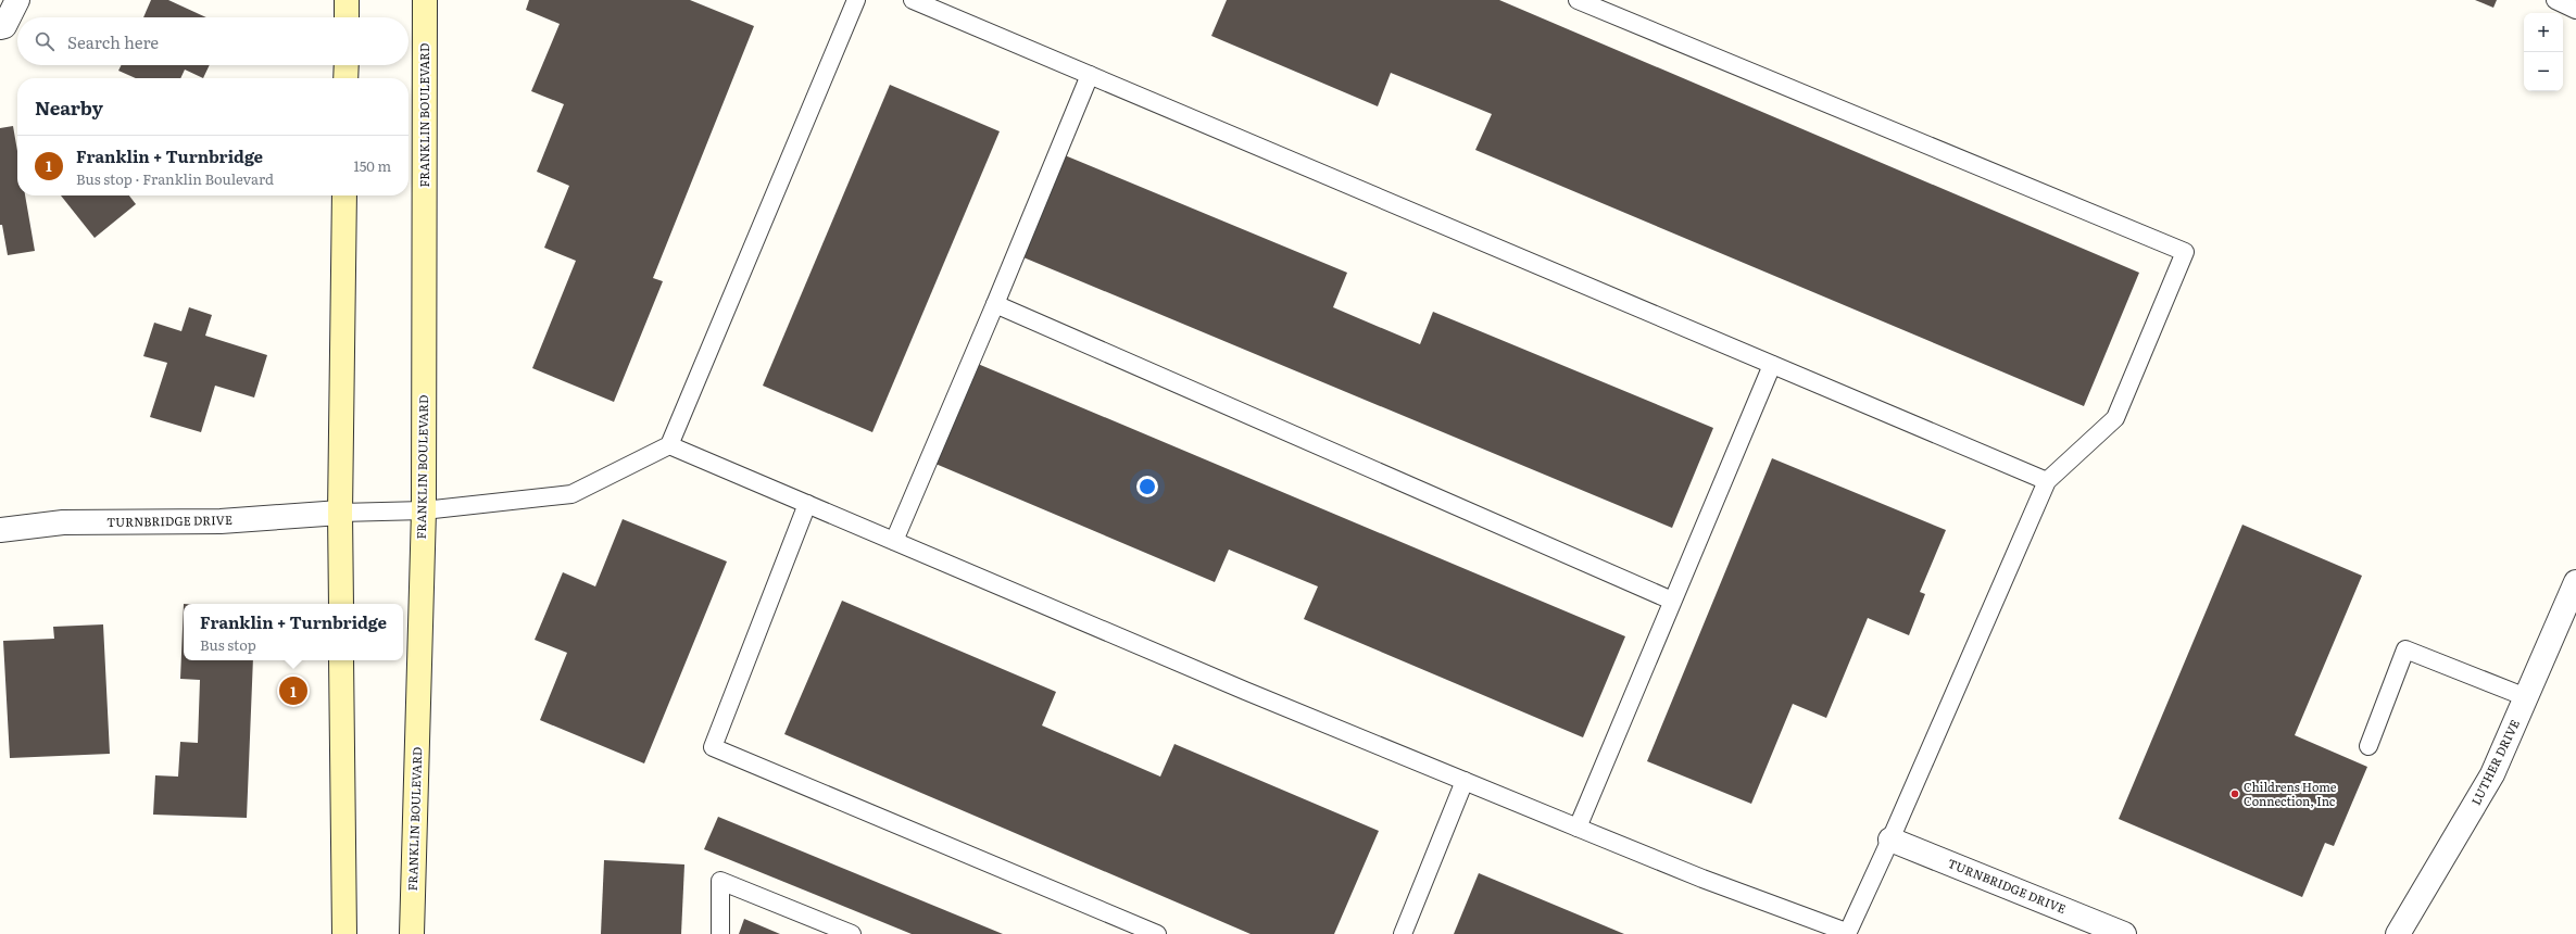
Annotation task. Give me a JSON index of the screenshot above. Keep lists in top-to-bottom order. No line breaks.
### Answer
{"streets":{"main road":["FRANKLIN BOULEVARD"],"street":["TURNBRIDGE DRIVE","LUTHER DRIVE"]},"places":["Childrens Home Connection, Inc"],"page":{"map_buttons":["+","−"],"search":"Search here","heading":"Nearby","list":[{"mark":"1","name":"Franklin + Turnbridge","note":"Bus stop · Franklin Boulevard","value":"150 m"}],"popup":["Franklin + Turnbridge","Bus stop"],"pins":"1"}}
